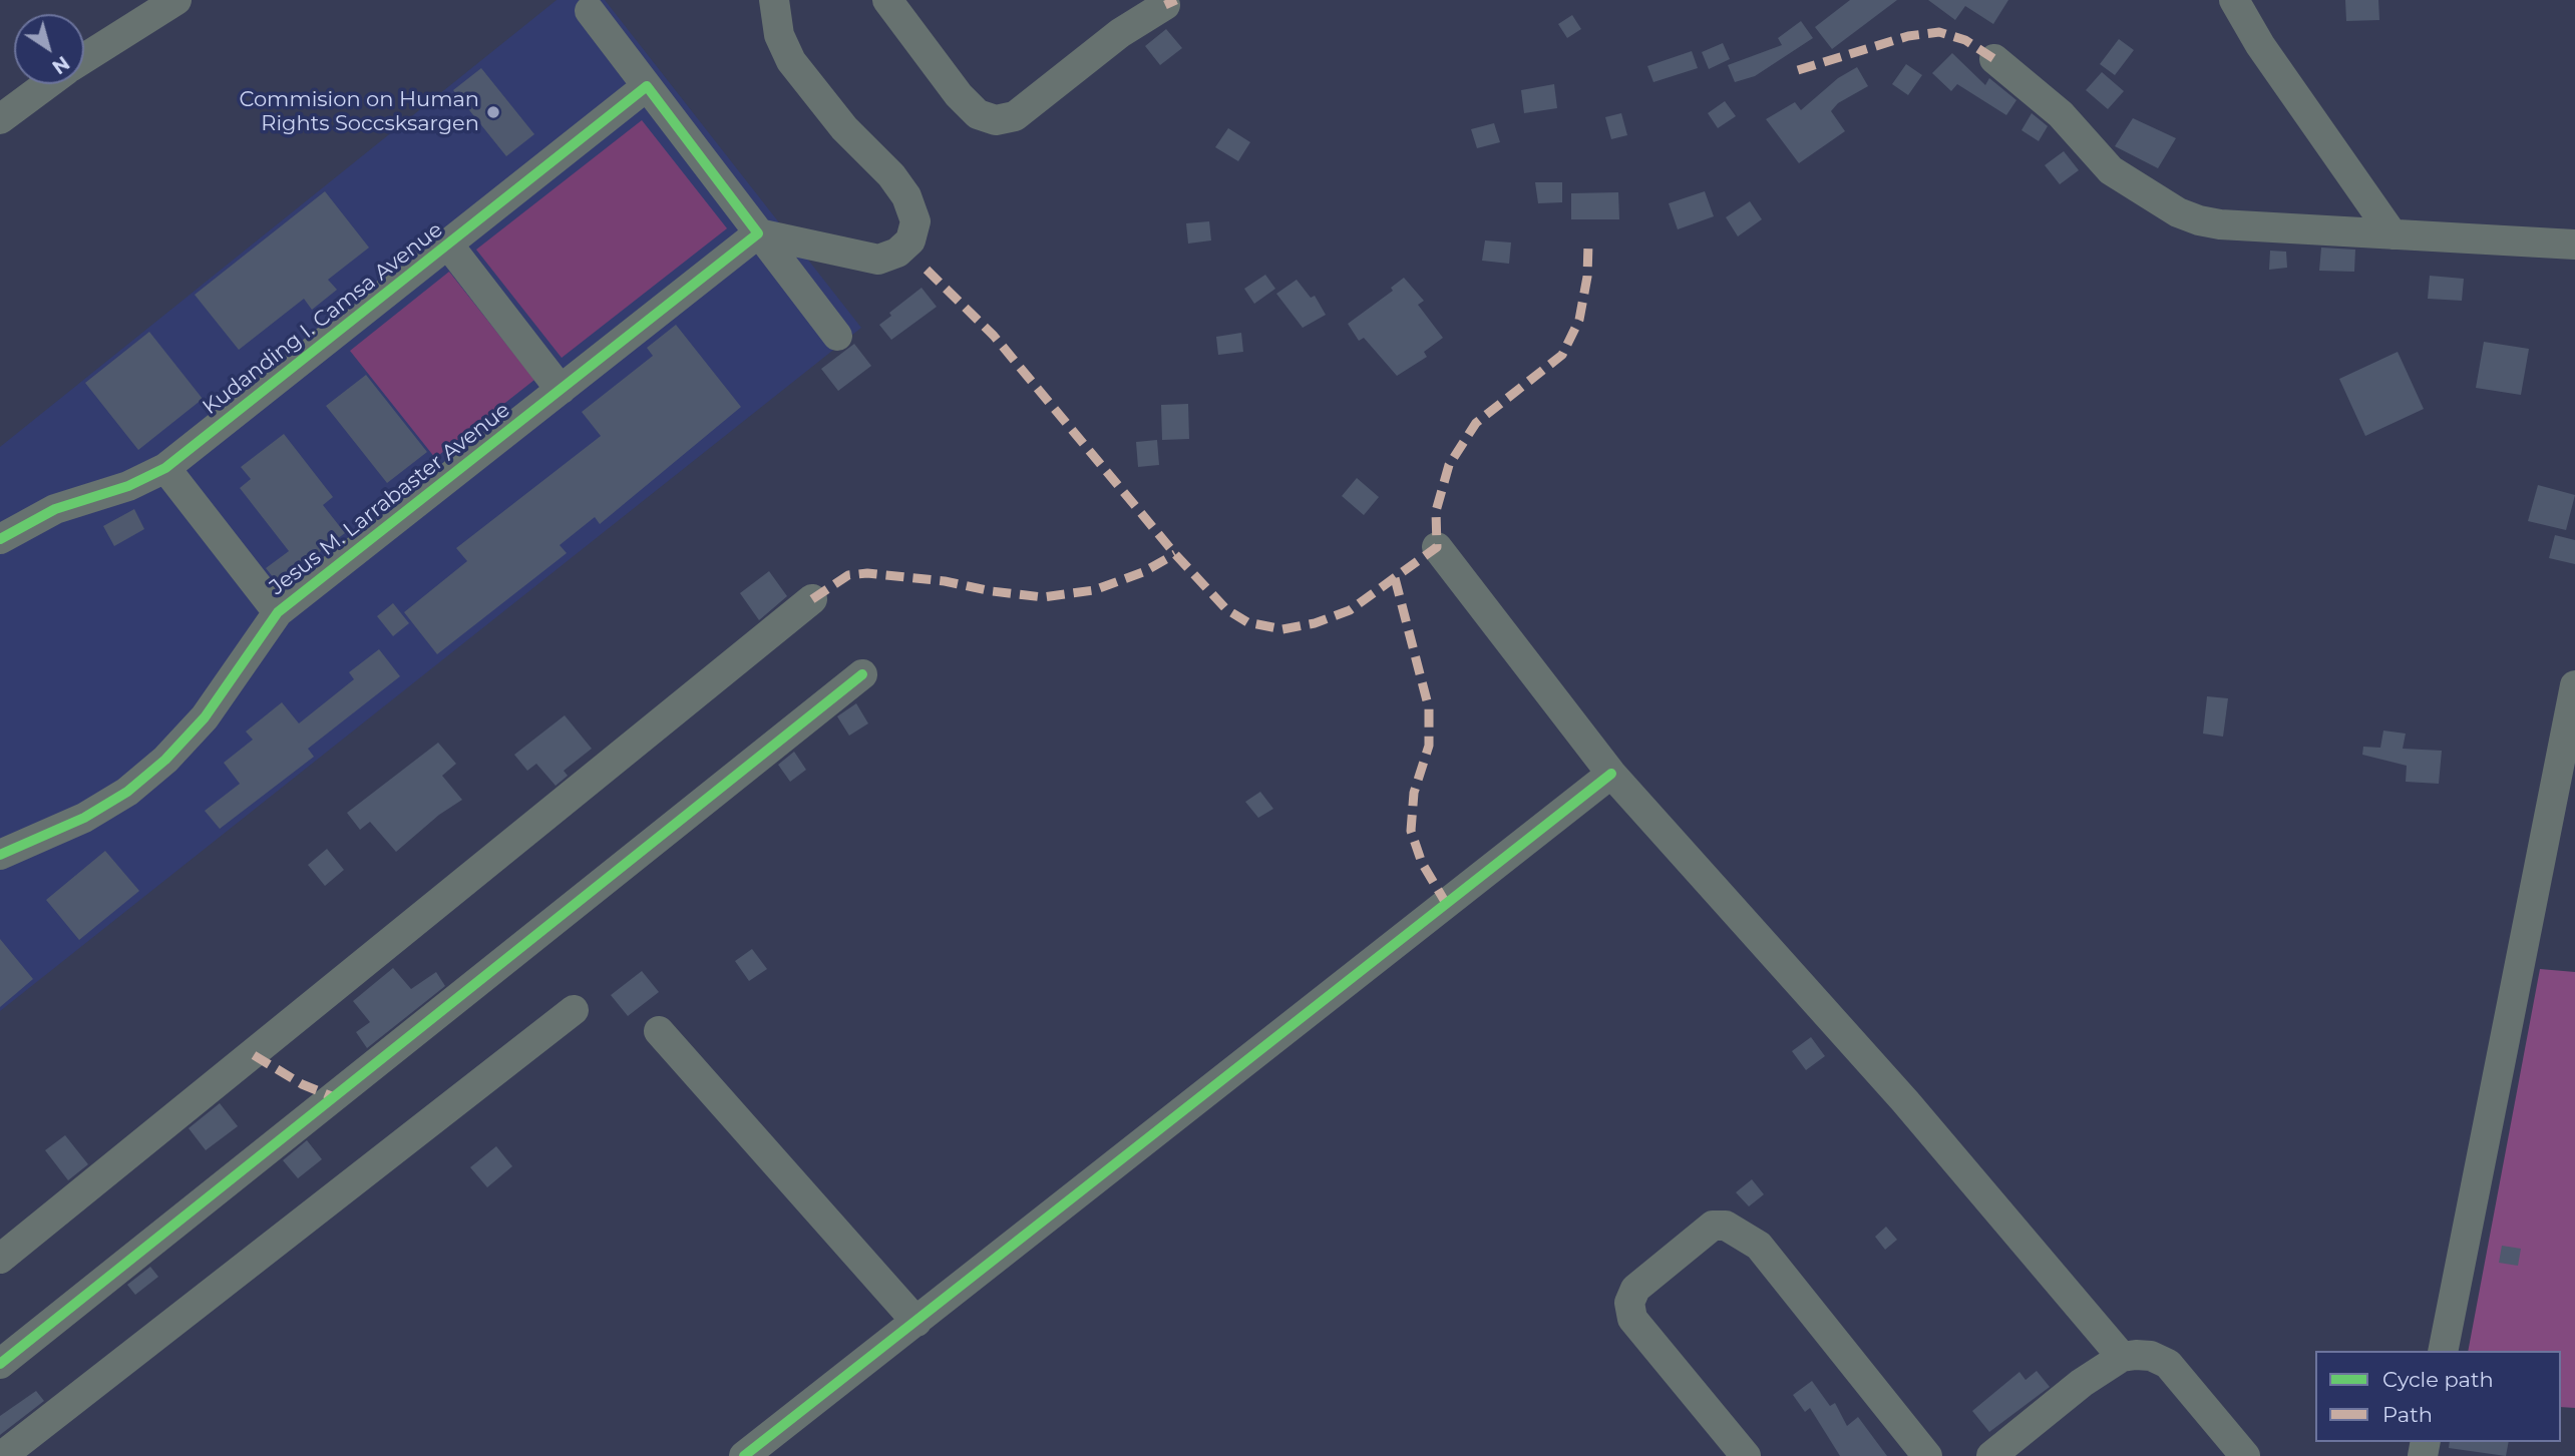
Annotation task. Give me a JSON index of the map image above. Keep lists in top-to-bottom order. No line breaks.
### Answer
{"streets":{"street":["Kudanding I. Camsa Avenue","Jesus M. Larrabaster Avenue"]},"places":["Commision on Human Rights Soccsksargen"],"legend":["Cycle path","Path"],"north":"bottom right"}
